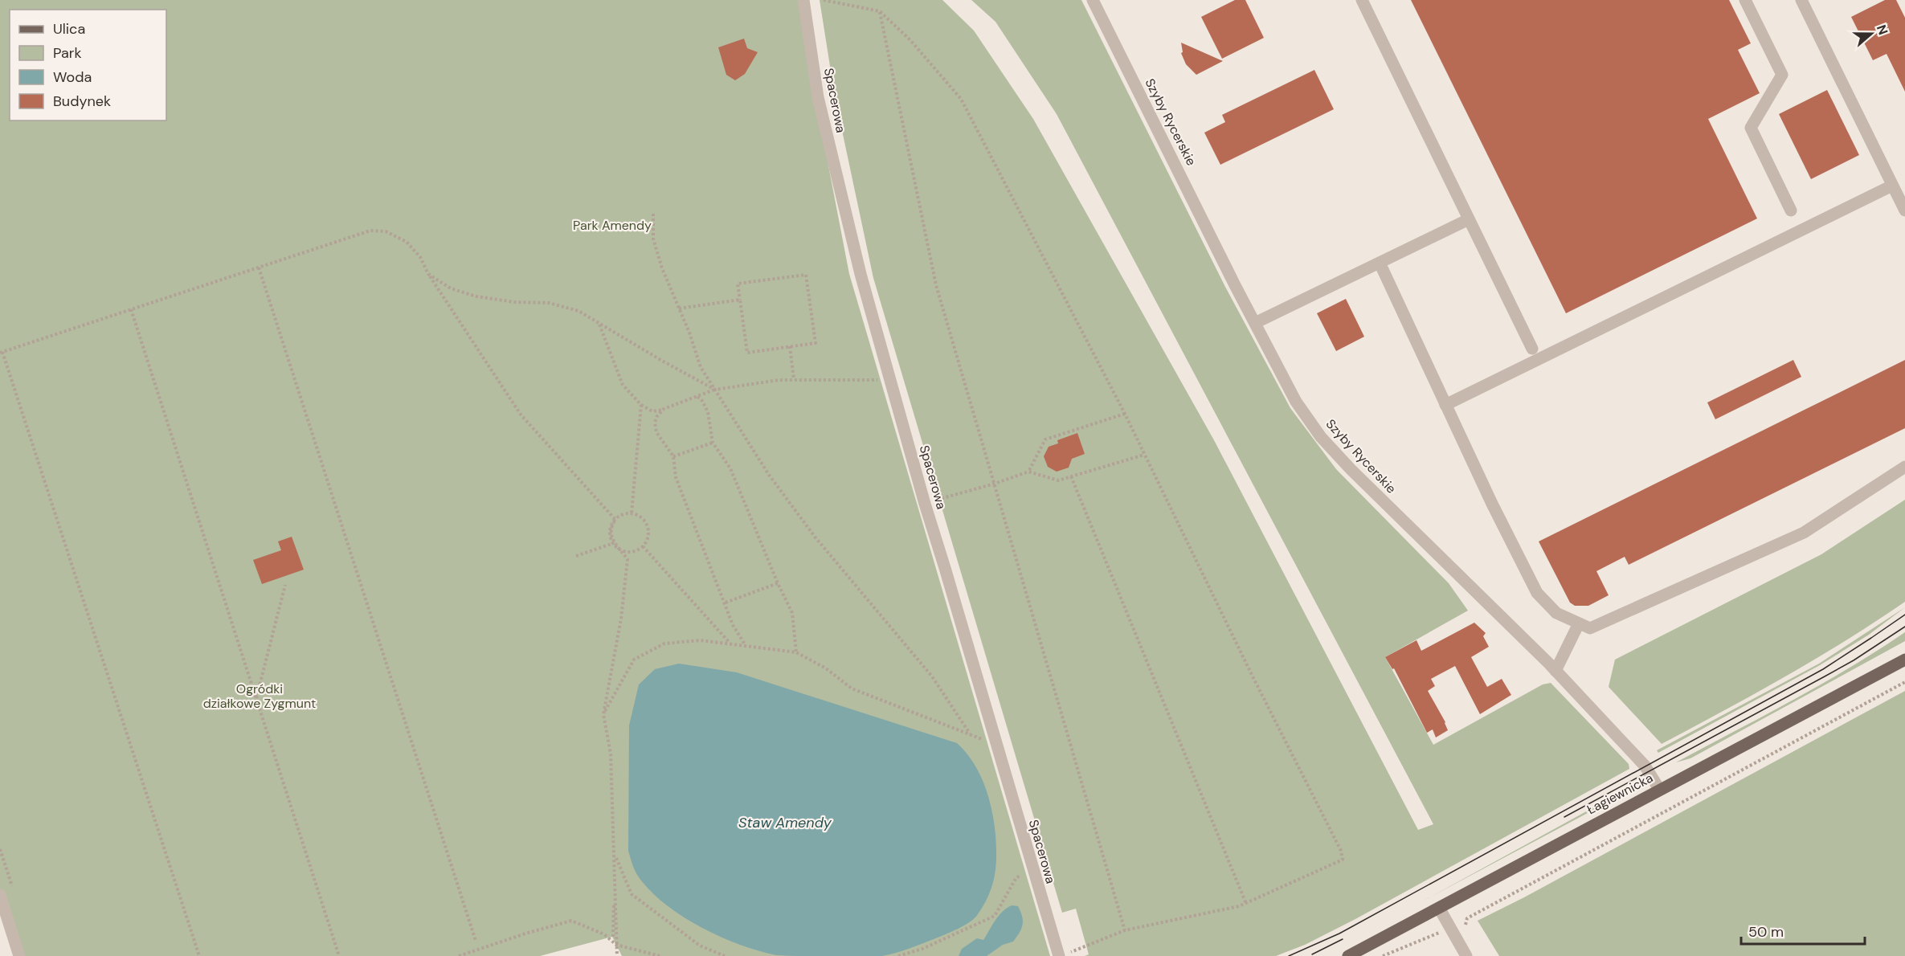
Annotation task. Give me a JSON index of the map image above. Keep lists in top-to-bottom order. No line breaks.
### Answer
{"streets":{"main road":["Łagiewnicka"],"street":["Spacerowa","Szyby Rycerskie"]},"crossings":[["Szyby Rycerskie","Łagiewnicka"]],"water":["Staw Amendy"],"parks":["Park Amendy","Ogródki działkowe Zygmunt"],"legend":["Ulica","Park","Woda","Budynek"],"scale_bar":"50 m","north":"right"}
